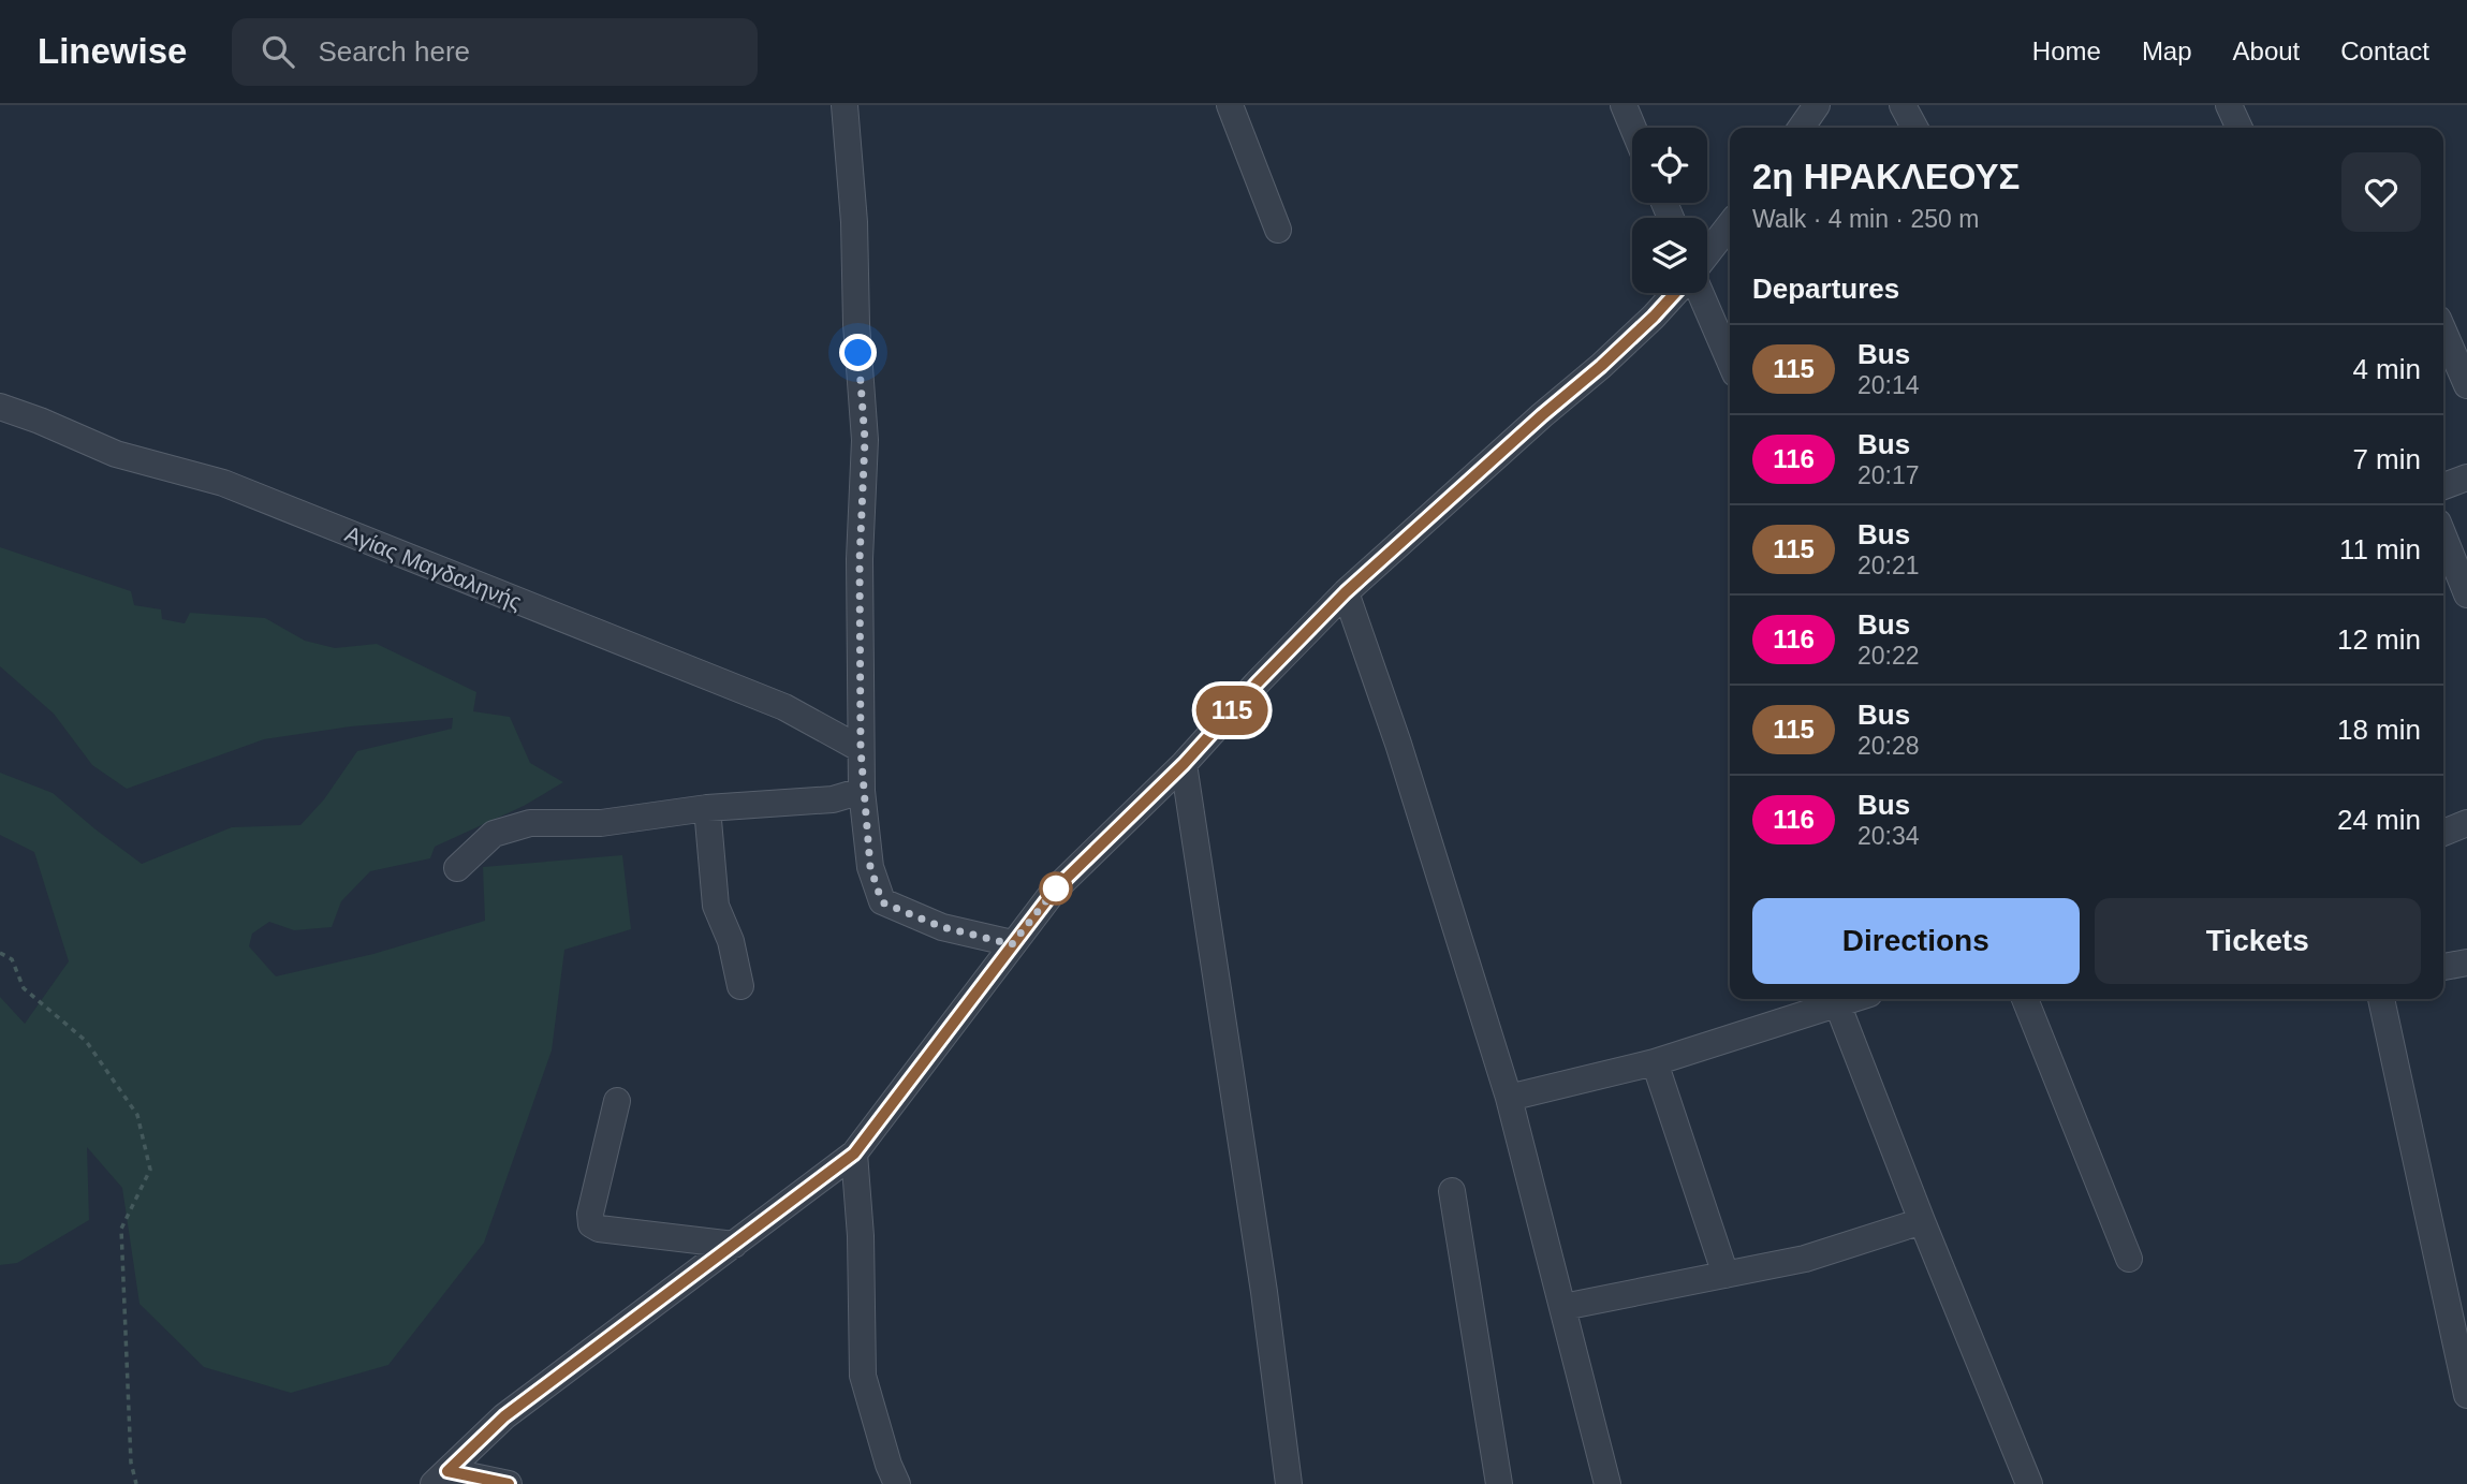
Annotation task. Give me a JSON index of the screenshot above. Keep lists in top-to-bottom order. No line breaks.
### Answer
{"streets":{"street":["Αγίας Μαγδαληνής"]},"lines":["bus line 115"],"page":{"header":"Linewise","search":"Search here","nav":["Home","Map","About","Contact"],"on_map":"115","heading":[["2η ΗΡΑΚΛΕΟΥΣ","Walk · 4 min · 250 m"],"Departures"],"list":[{"mark":"115","name":"Bus","note":"20:14","value":"4 min"},{"mark":"116","name":"Bus","note":"20:17","value":"7 min"},{"mark":"115","name":"Bus","note":"20:21","value":"11 min"},{"mark":"116","name":"Bus","note":"20:22","value":"12 min"},{"mark":"115","name":"Bus","note":"20:28","value":"18 min"},{"mark":"116","name":"Bus","note":"20:34","value":"24 min"}],"buttons":["Directions","Tickets"]}}
